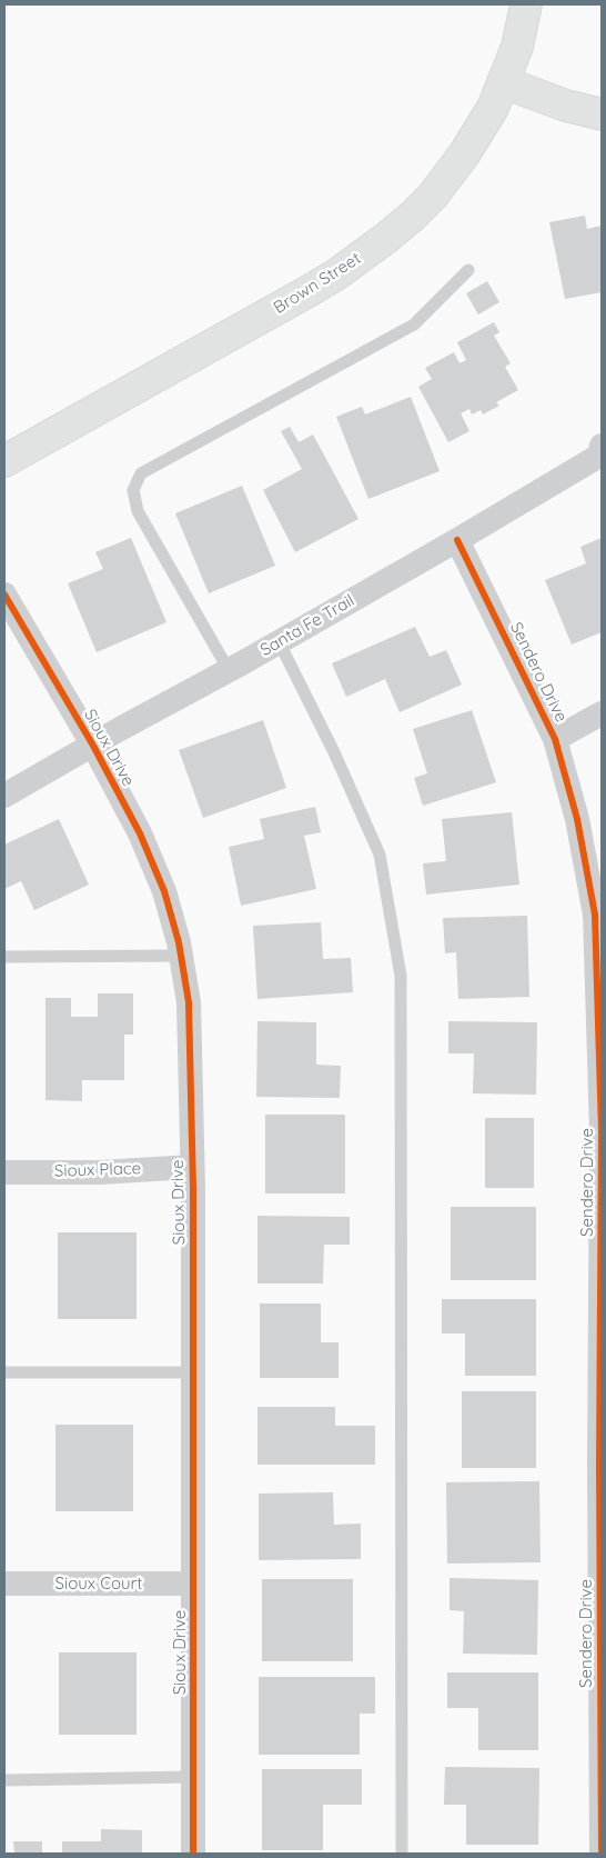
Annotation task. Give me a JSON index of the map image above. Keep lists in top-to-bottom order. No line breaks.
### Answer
{"streets":{"main road":["Brown Street"],"street":["Santa Fe Trail","Sendero Drive","Sioux Drive","Sioux Place","Sioux Court"]},"crossings":[["Santa Fe Trail","Sendero Drive"],["Santa Fe Trail","Sioux Drive"],["Sioux Drive","Sioux Place"],["Sioux Drive","Sioux Court"]]}
